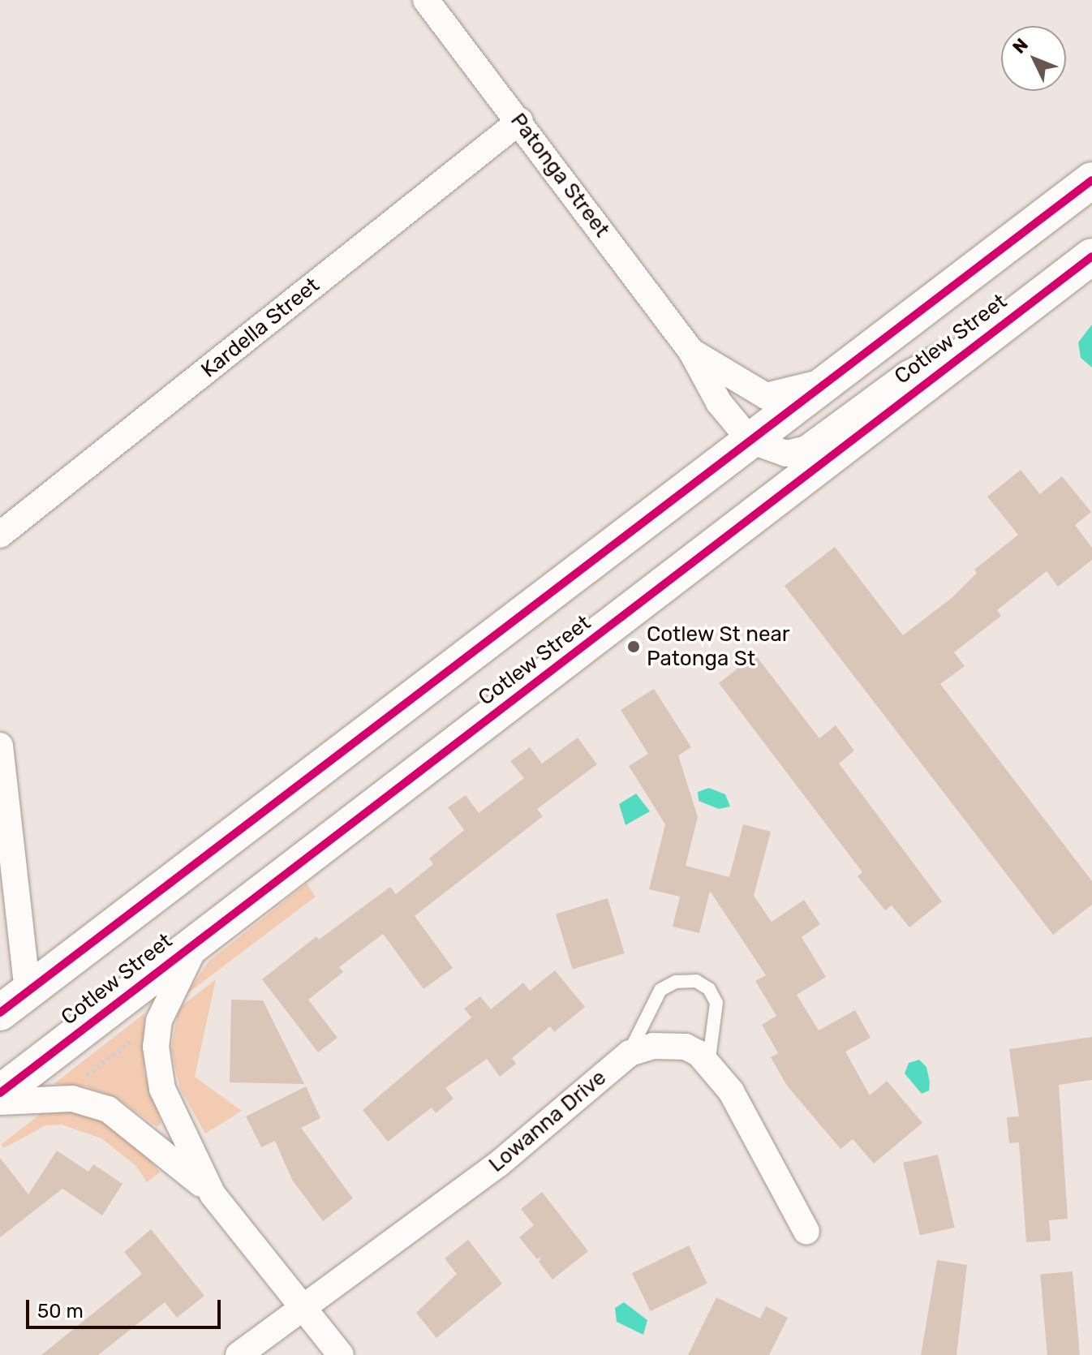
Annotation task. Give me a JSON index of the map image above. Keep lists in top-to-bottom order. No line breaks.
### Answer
{"streets":{"main road":["Cotlew Street"],"street":["Patonga Street","Kardella Street","Lowanna Drive"]},"crossings":[["Patonga Street","Kardella Street"],["Patonga Street","Cotlew Street"]],"places":["Cotlew St near Patonga St"],"scale_bar":"50 m","north":"top left"}
